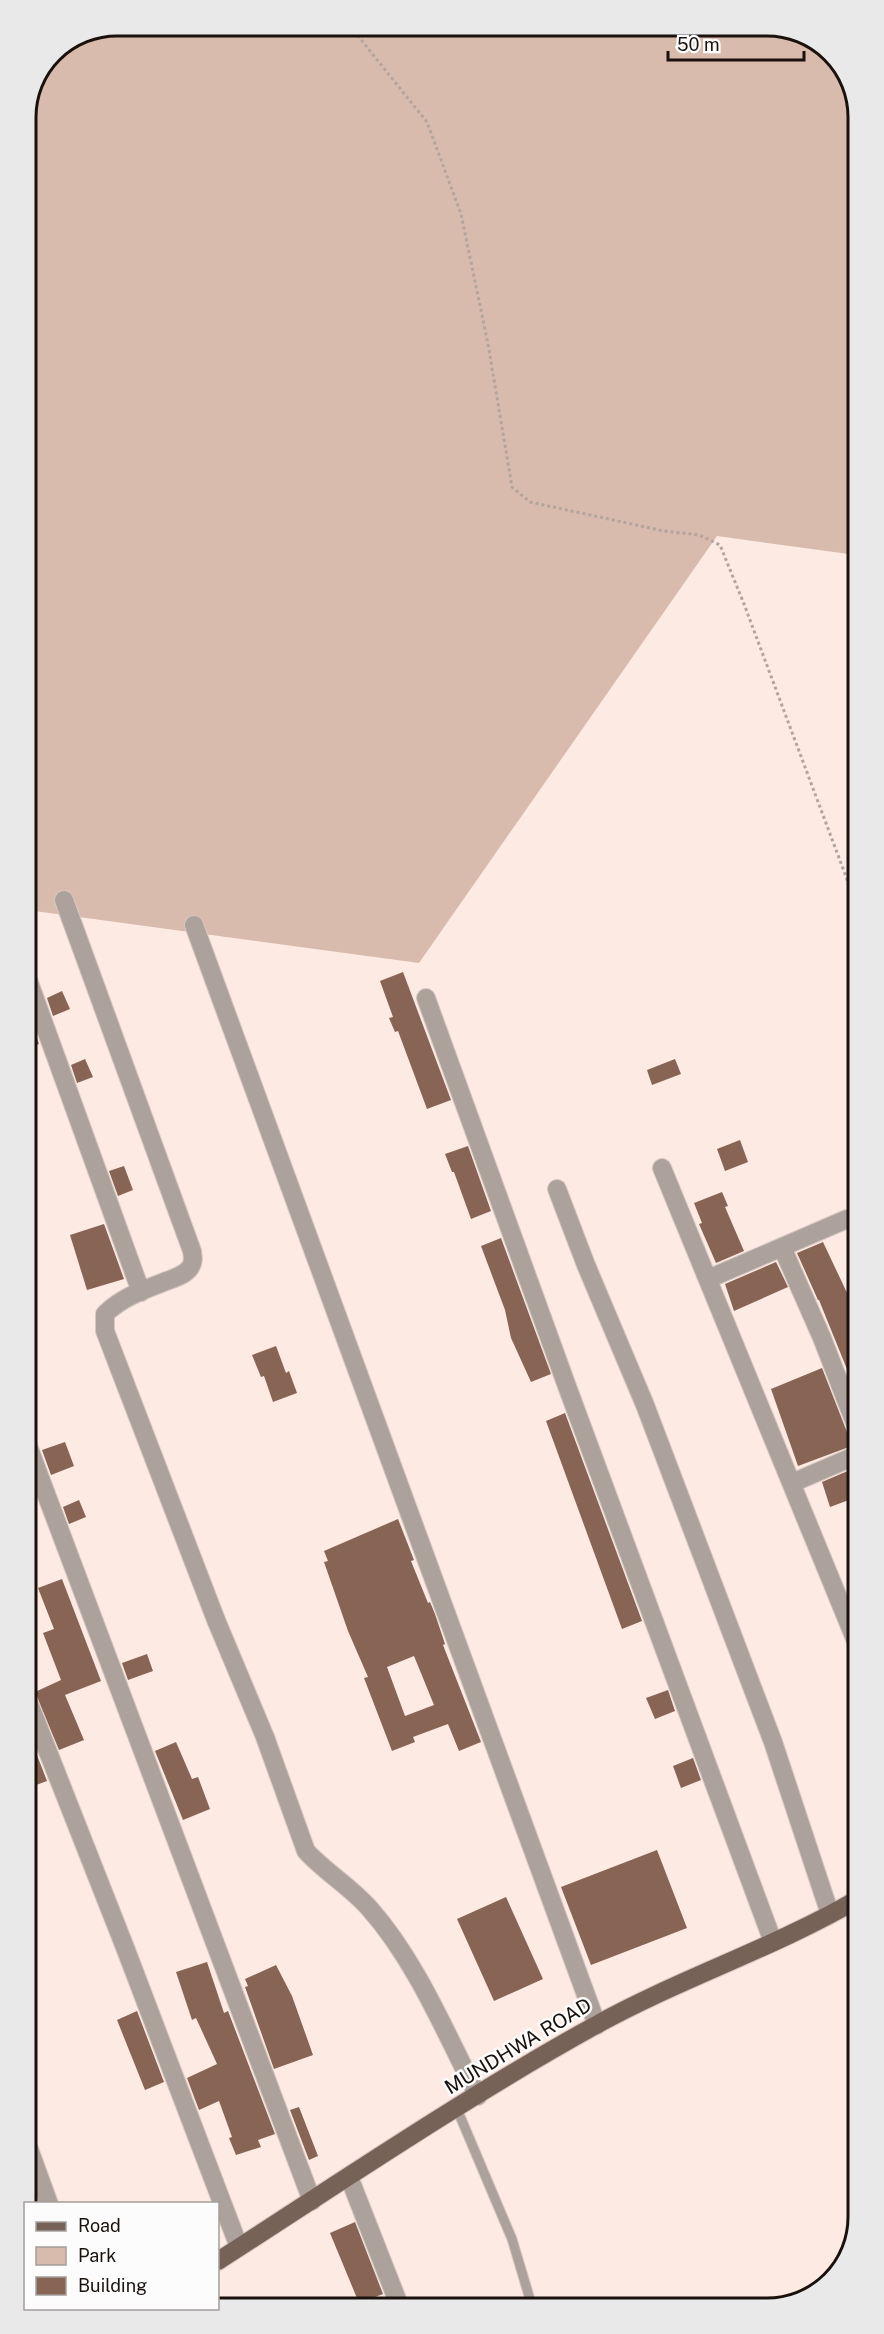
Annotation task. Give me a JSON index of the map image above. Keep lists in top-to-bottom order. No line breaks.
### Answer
{"streets":{"main road":["MUNDHWA ROAD"]},"legend":["Road","Park","Building"],"scale_bar":"50 m"}
